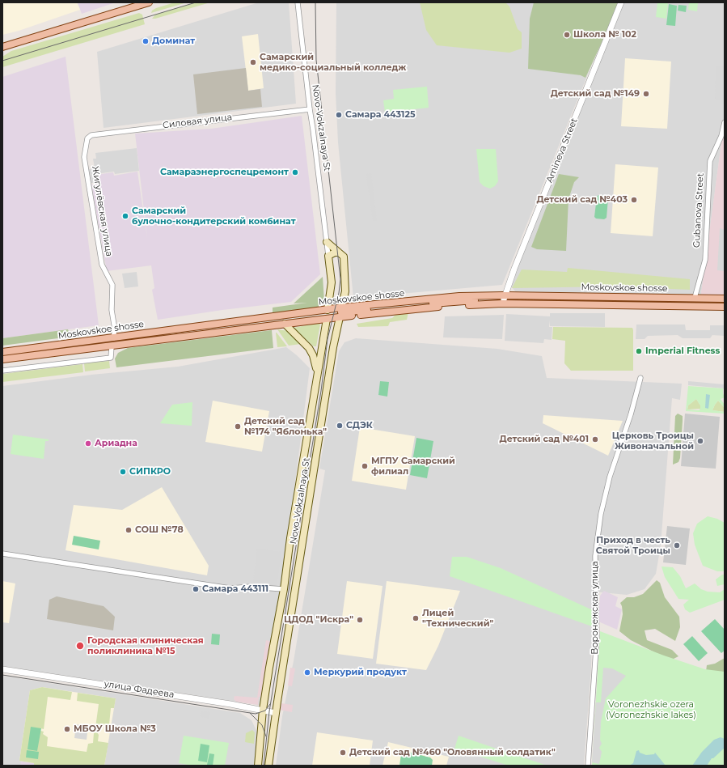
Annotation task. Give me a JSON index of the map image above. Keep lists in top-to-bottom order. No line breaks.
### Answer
{"streets":{"main road":["Novo-Vokzalnaya St","Moskovskoe shosse"],"street":["Силовая улица","Amineva Street","Gubanova Street","Жигулёвская улица","Воронежская улица","улица Фадеева"]},"crossings":[["Силовая улица","Novo-Vokzalnaya St"],["Силовая улица","Жигулёвская улица"],["Novo-Vokzalnaya St","Moskovskoe shosse"],["Novo-Vokzalnaya St","улица Фадеева"],["Amineva Street","Moskovskoe shosse"],["Gubanova Street","Moskovskoe shosse"],["Жигулёвская улица","Moskovskoe shosse"]],"parks":["Voronezhskie ozera (Voronezhskie lakes)"],"places":["Школа № 102","Доминат","Самарский медико-социальный колледж","Детский сад №149","Самара 443125","Самараэнергоспецремонт","Детский сад №403","Самарский булочно-кондитерский комбинат","Imperial Fitness","СДЭК","Детский сад №174 \"Яблонька\"","Детский сад №401","Церковь Троицы Живоначальной","Ариадна","МГПУ Самарский филиал","СИПКРО","СОШ №78","Приход в честь Святой Троицы","Самара 443111","Лицей \"Технический\"","ЦДОД \"Искра\"","Городская клиническая поликлиника №15","Меркурий продукт","МБОУ Школа №3","Детский сад №460 \"Оловянный солдатик\""]}
